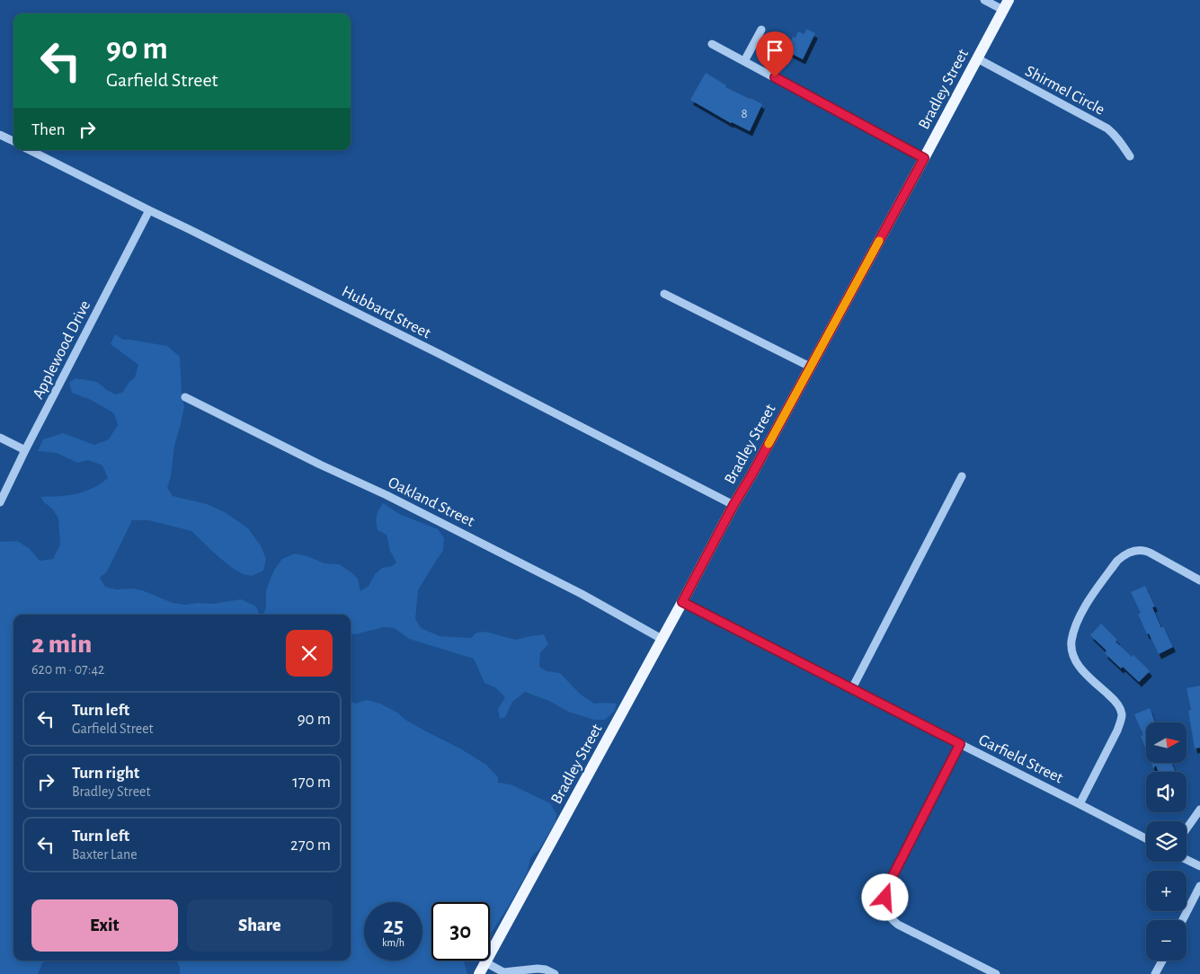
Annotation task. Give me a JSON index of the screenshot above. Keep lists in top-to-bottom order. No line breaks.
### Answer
{"streets":{"main road":["Bradley Street"],"street":["Shirmel Circle","Hubbard Street","Applewood Drive","Oakland Street","Garfield Street"]},"crossings":[["Bradley Street","Shirmel Circle"],["Bradley Street","Hubbard Street"],["Bradley Street","Oakland Street"],["Bradley Street","Garfield Street"],["Hubbard Street","Applewood Drive"]],"house_numbers":["8"],"north":"right","page":{"turn":["90 m","Garfield Street"],"then":"Then","heading":["2 min","620 m · 07:42"],"list":[{"name":"Turn left","note":"Garfield Street","value":"90 m"},{"name":"Turn right","note":"Bradley Street","value":"170 m"},{"name":"Turn left","note":"Baxter Lane","value":"270 m"}],"map_buttons":["+","−"],"buttons":["Exit","Share"],"speed":"25 km/h","limit":"30"}}
